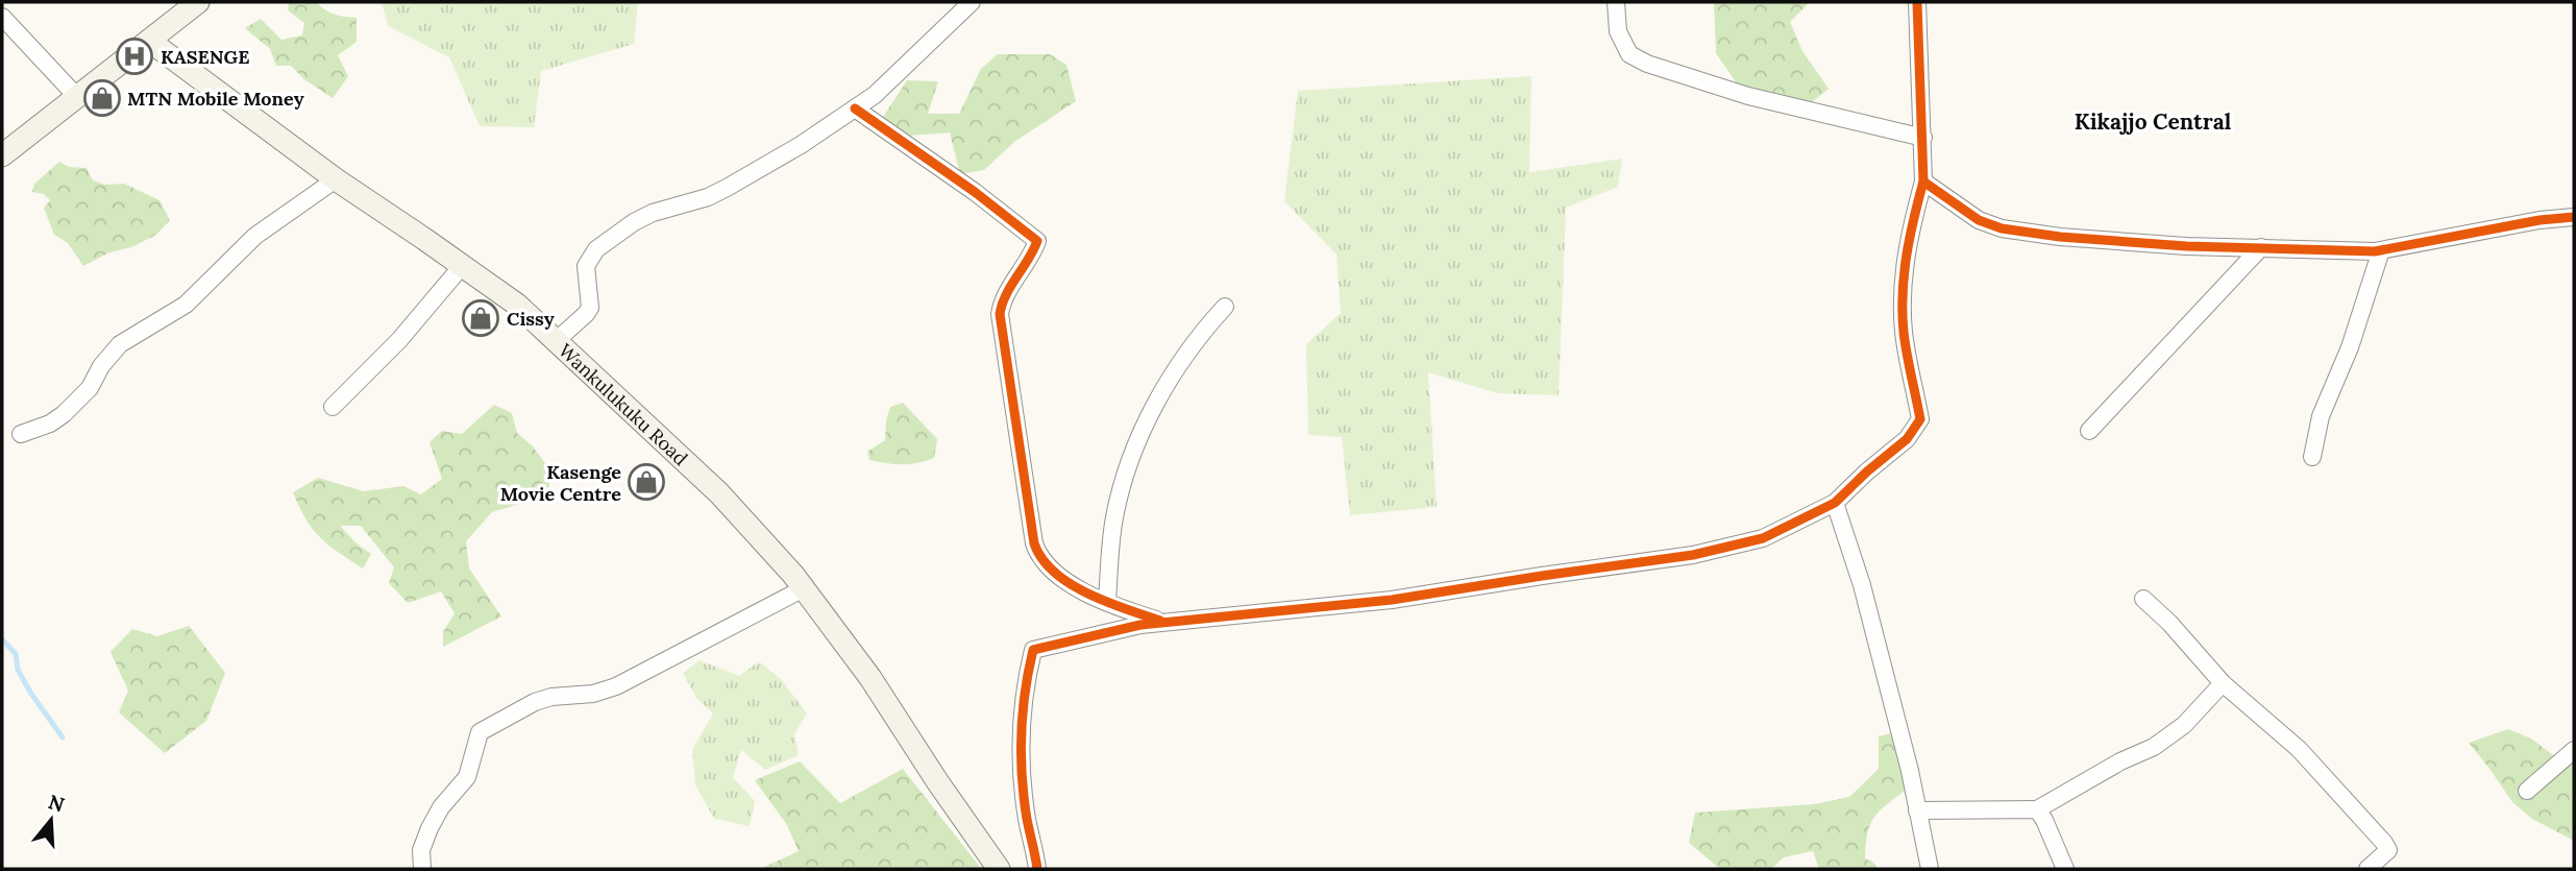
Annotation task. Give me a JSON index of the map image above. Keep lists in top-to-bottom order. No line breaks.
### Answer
{"streets":{"main road":["Wankulukuku Road"]},"districts":["Kikajjo Central"],"places":{"hospital":["KASENGE"],"shop":["MTN Mobile Money","Cissy","Kasenge Movie Centre"]},"north":"top"}
